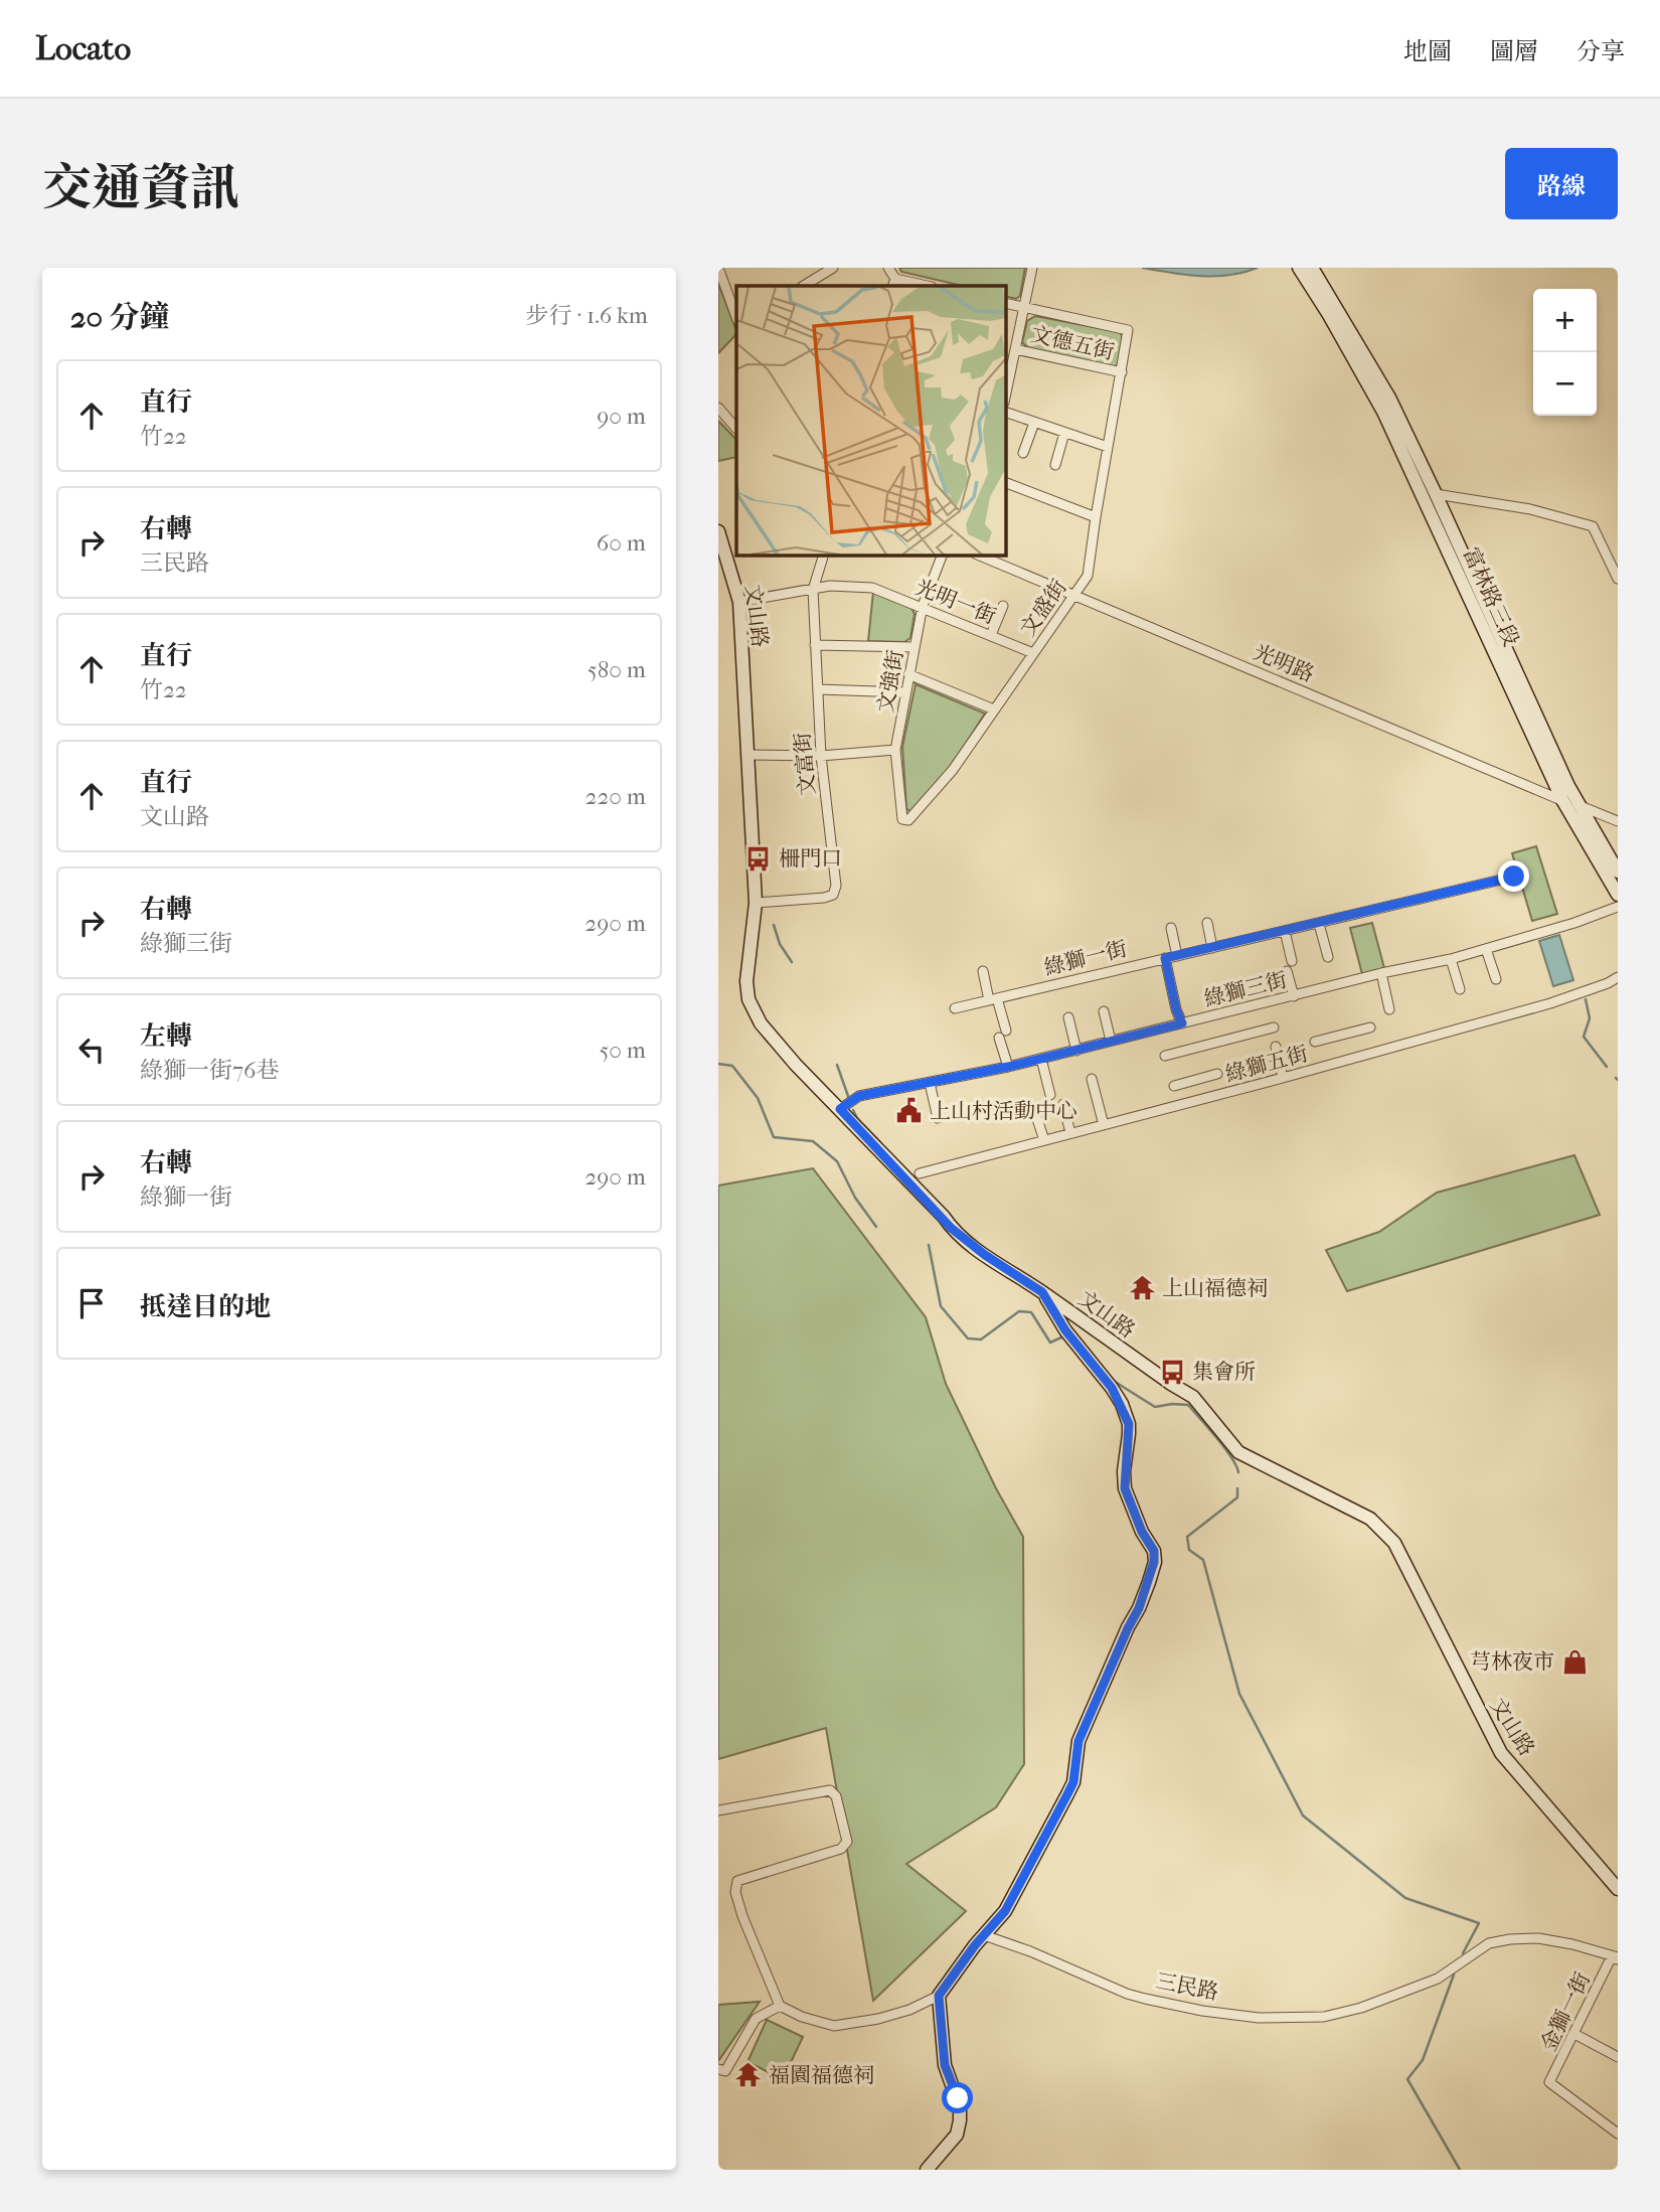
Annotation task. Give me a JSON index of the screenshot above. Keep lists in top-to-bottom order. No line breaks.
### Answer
{"streets":{"main road":["富林路三段","文山路"],"street":["文德五街","光明一街","文盛街","光明路","文強街","文富街","綠獅一街","綠獅三街","綠獅五街","三民路","金獅一街"]},"crossings":[["文德五街","文盛街"],["富林路三段","光明路"],["光明一街","文盛街"],["光明一街","文山路"],["光明一街","文強街"],["光明一街","文富街"],["文盛街","光明路"],["文盛街","文強街"],["文山路","文富街"],["文山路","綠獅三街"],["三民路","金獅一街"]],"places":{"bus stop":["柵門口","集會所"],"public building":["上山村活動中心"],"temple":["上山福德祠","福園福德祠"],"shop":["芎林夜市"]},"page":{"header":"Locato","nav":["地圖","圖層","分享"],"title":"交通資訊","buttons":"路線","heading":["20 分鐘","步行 · 1.6 km"],"map_buttons":["+","−"],"list":[["直行","竹22","90 m"],["右轉","三民路","60 m"],["直行","竹22","580 m"],["直行","文山路","220 m"],["右轉","綠獅三街","290 m"],["左轉","綠獅一街76巷","50 m"],["右轉","綠獅一街","290 m"],"抵達目的地"]}}
